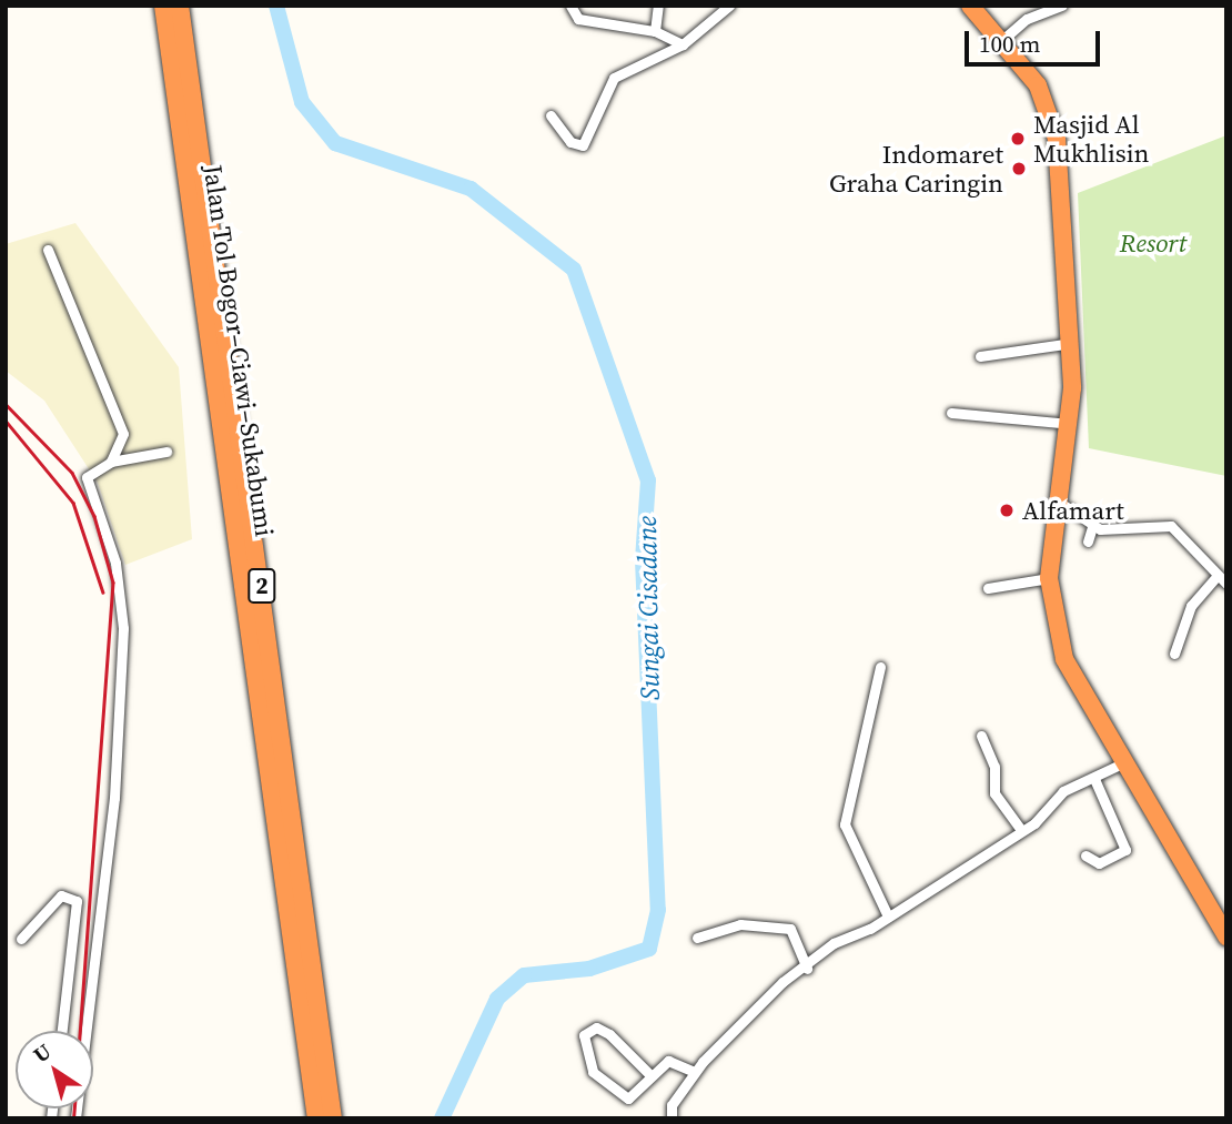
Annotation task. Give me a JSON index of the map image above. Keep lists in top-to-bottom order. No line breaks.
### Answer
{"streets":{"highway":["Jalan Tol Bogor–Ciawi–Sukabumi","2"]},"water":["Sungai Cisadane"],"parks":["Resort"],"places":["Masjid Al Mukhlisin","Indomaret Graha Caringin","Alfamart"],"scale_bar":"100 m","north":"top left"}
